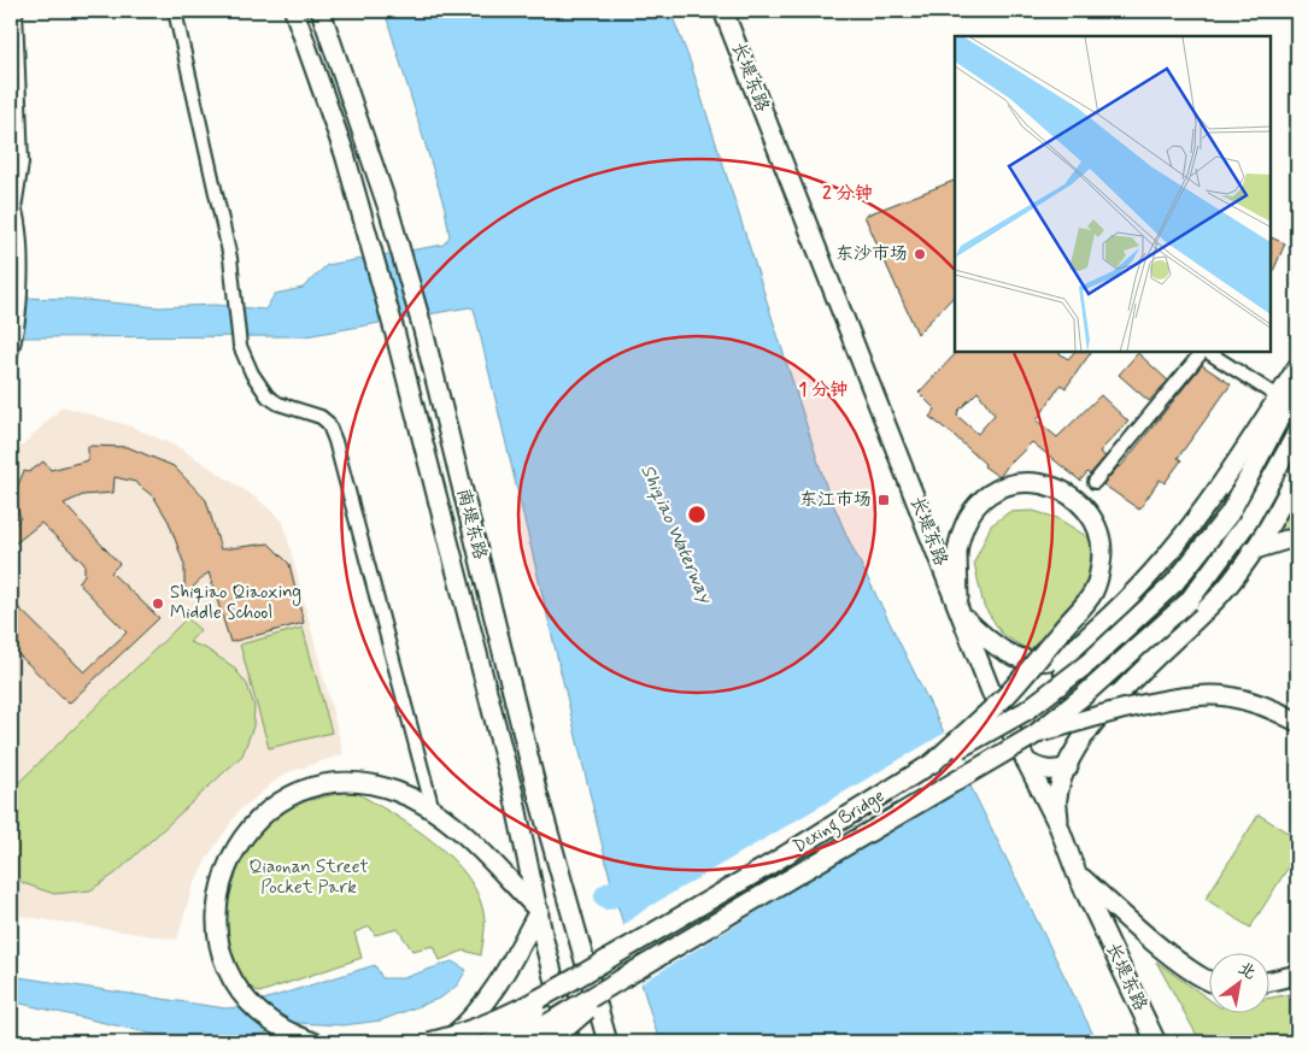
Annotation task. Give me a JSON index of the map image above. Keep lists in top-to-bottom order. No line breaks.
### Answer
{"streets":{"main road":["长堤东路","南堤东路","Dexing Bridge"]},"water":["Shiqiao Waterway"],"parks":["Qiaonan Street Pocket Park"],"places":{"other":["东沙市场","Shiqiao Qiaoxing Middle School"],"transit":["东江市场"]},"north":"top right","rings":["2 分钟","1 分钟"]}
